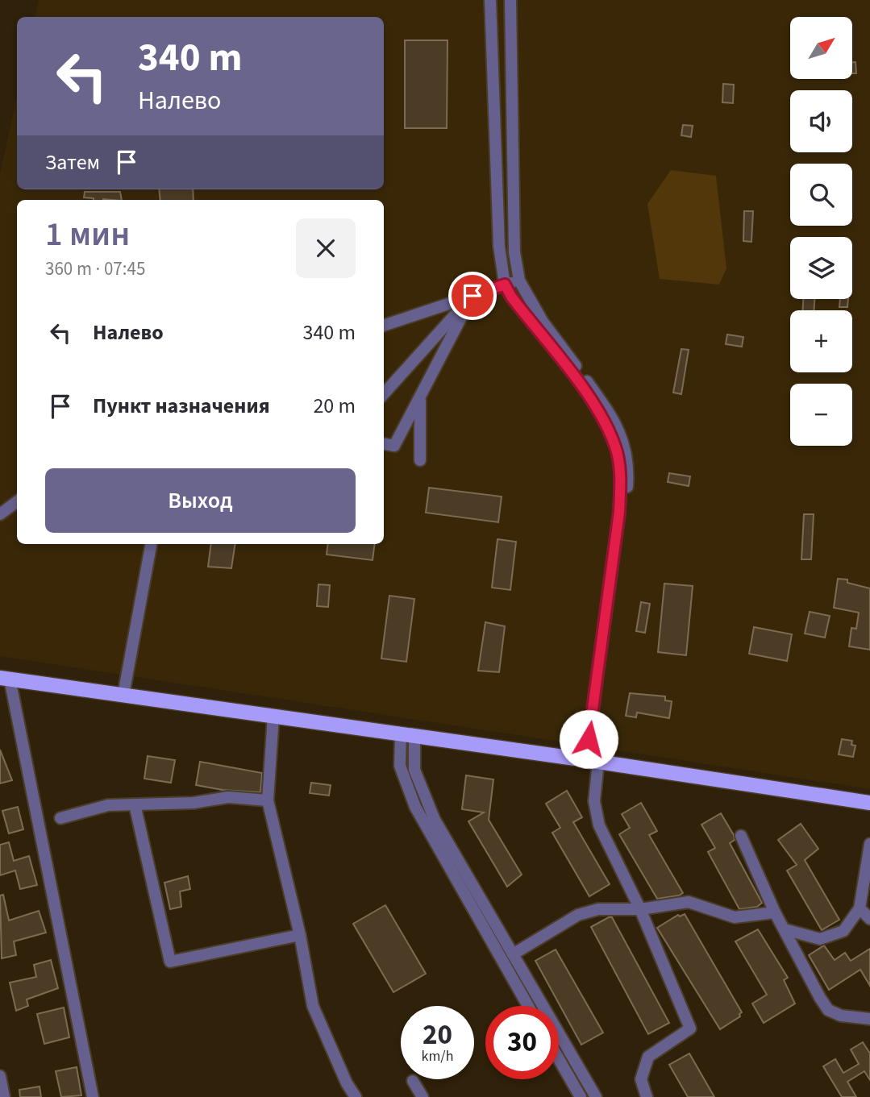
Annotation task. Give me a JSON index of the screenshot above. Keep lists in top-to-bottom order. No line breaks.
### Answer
{"north":"top right","page":{"map_buttons":["+","−"],"turn":["340 m","Налево"],"then":"Затем","heading":["1 мин","360 m · 07:45"],"list":[{"name":"Налево","value":"340 m"},{"name":"Пункт назначения","value":"20 m"}],"buttons":"Выход","speed":"20 km/h","limit":"30"}}
